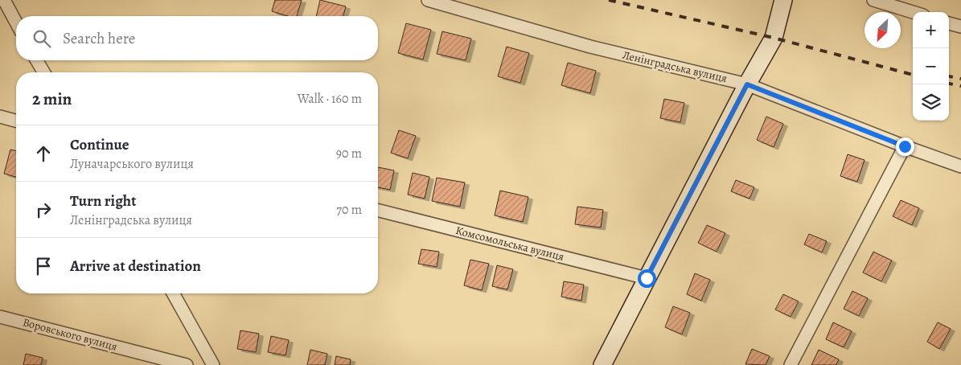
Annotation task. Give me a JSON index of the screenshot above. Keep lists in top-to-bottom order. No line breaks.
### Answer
{"streets":{"street":["Ленінградська вулиця","Комсомольська вулиця","Воровського вулиця"]},"north":"bottom left","page":{"map_buttons":["+","−"],"search":"Search here","heading":["2 min","Walk · 160 m"],"list":[["Continue","Луначарського вулиця","90 m"],["Turn right","Ленінградська вулиця","70 m"],"Arrive at destination"]}}
